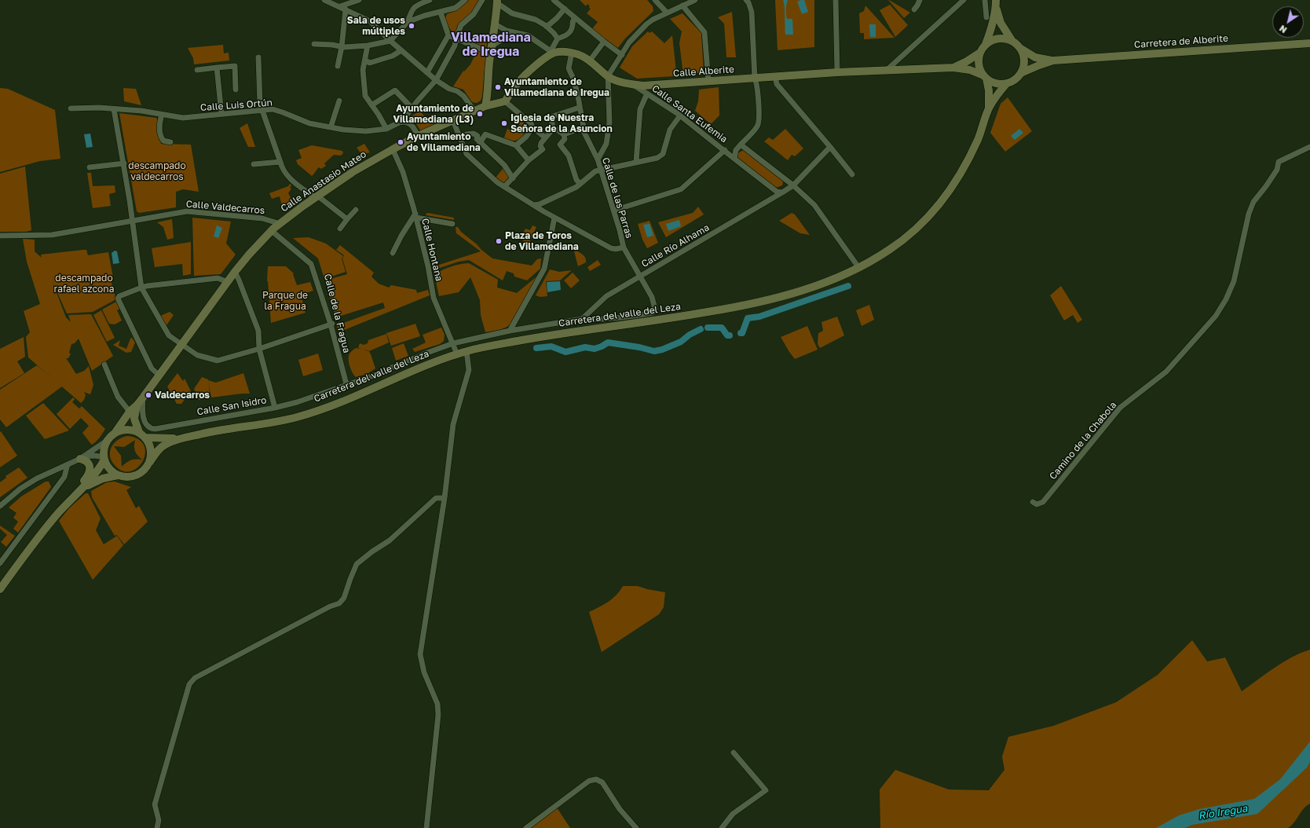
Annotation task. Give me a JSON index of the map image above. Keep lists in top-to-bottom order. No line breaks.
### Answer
{"streets":{"main road":["Carretera de Alberite","Calle Alberite","Calle Anastasio Mateo","Carretera del valle del Leza"],"street":["Calle Luis Ortún","Calle Santa Eufemia","Calle de las Parras","Calle Valdecarros","Calle Río Alhama","Calle Hontana","Calle de la Fragua","Calle San Isidro","Camino de la Chabola"]},"crossings":[["Carretera de Alberite","Calle Alberite"],["Carretera de Alberite","Carretera del valle del Leza"],["Calle Alberite","Calle Santa Eufemia"],["Calle Alberite","Calle de las Parras"],["Calle Alberite","Carretera del valle del Leza"],["Calle Santa Eufemia","Calle Río Alhama"],["Calle Anastasio Mateo","Calle Valdecarros"],["Calle Anastasio Mateo","Calle Hontana"],["Calle Anastasio Mateo","Calle de la Fragua"],["Calle Anastasio Mateo","Calle San Isidro"],["Calle de las Parras","Calle Río Alhama"],["Calle de las Parras","Calle San Isidro"],["Calle Valdecarros","Calle de la Fragua"],["Calle Río Alhama","Calle San Isidro"],["Calle Hontana","Carretera del valle del Leza"],["Calle Hontana","Calle San Isidro"],["Calle de la Fragua","Calle San Isidro"]],"districts":["Villamediana de Iregua"],"water":["Río Iregua"],"parks":["descampado valdecarros","descampado rafael azcona","Parque de la Fragua"],"places":["Sala de usos múltiples","Ayuntamiento de Villamediana de Iregua","Ayuntamiento de Villamediana (L3)","Iglesia de Nuestra Señora de la Asuncion","Ayuntamiento de Villamediana","Plaza de Toros de Villamediana","Valdecarros"],"north":"bottom left"}
